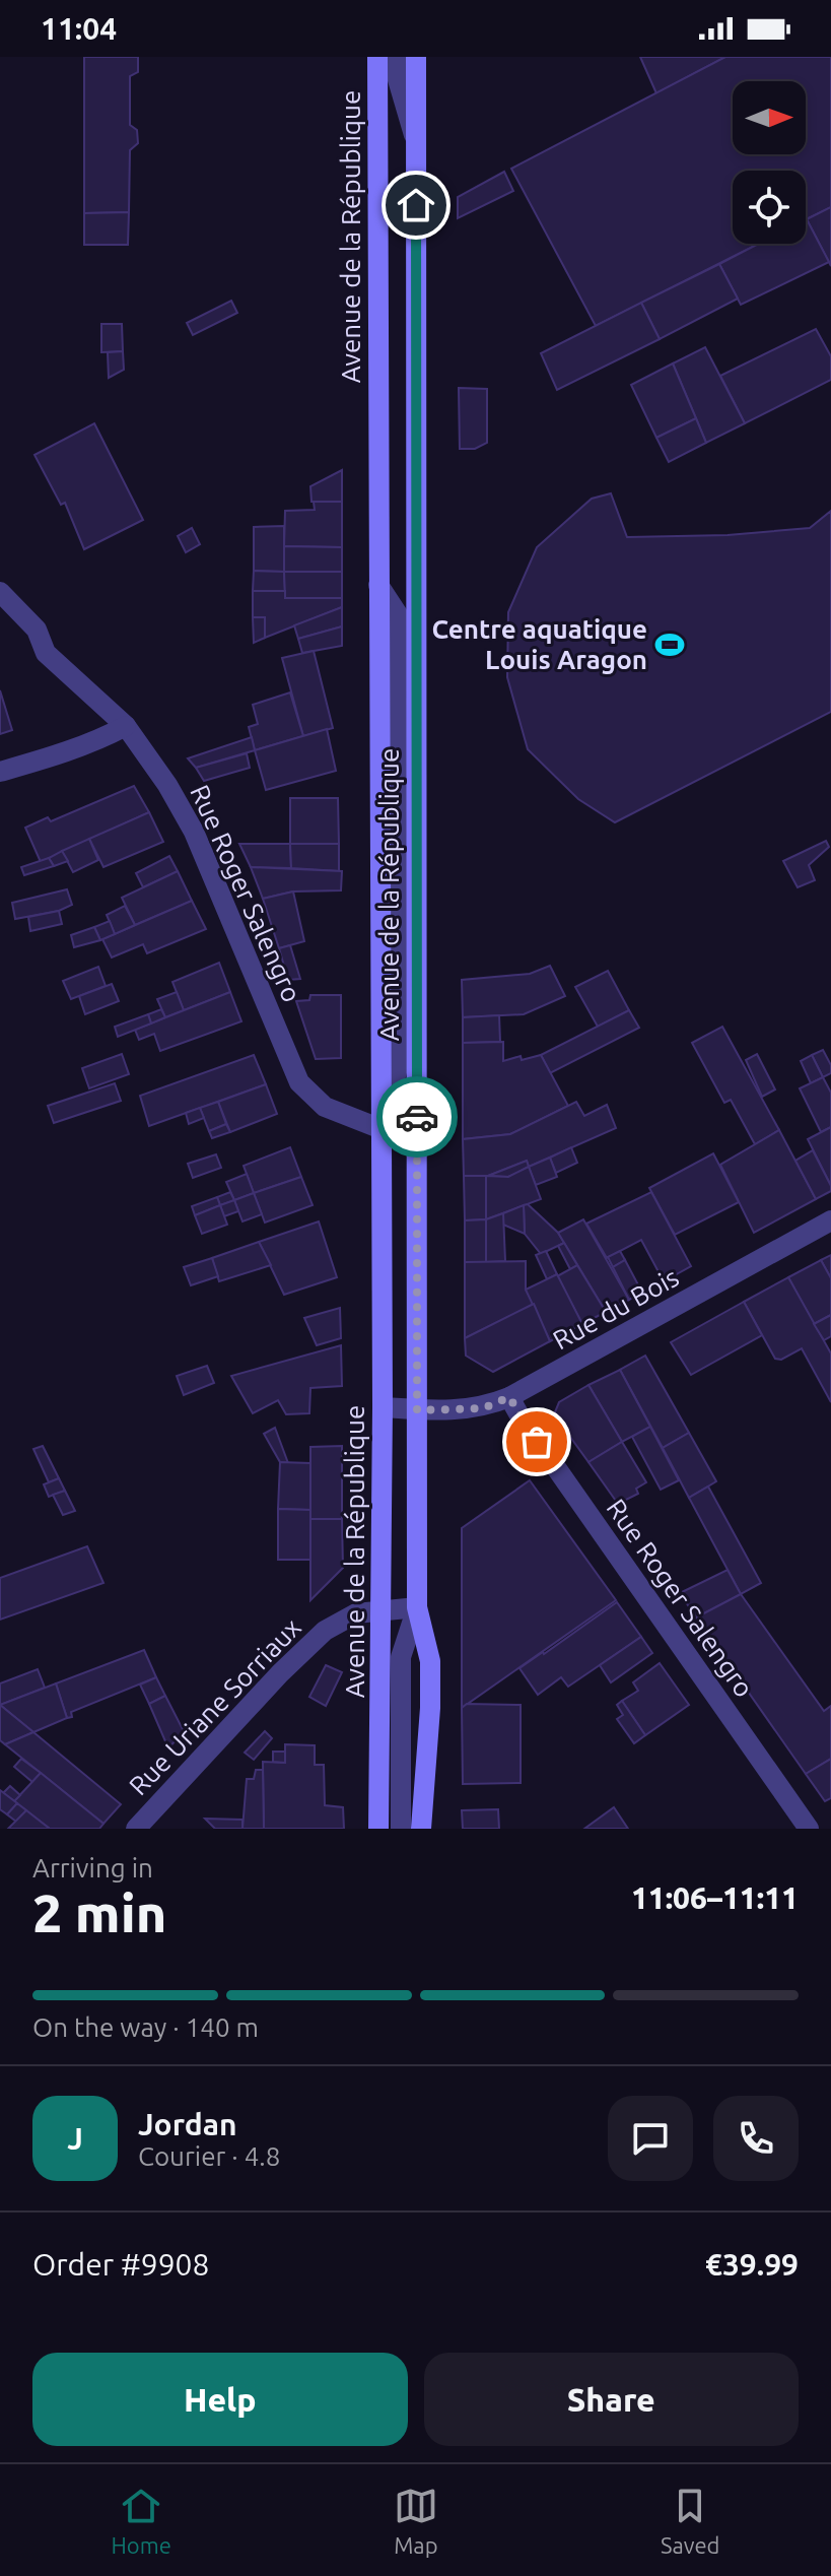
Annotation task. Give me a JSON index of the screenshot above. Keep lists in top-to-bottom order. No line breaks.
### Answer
{"streets":{"main road":["Avenue de la République"],"street":["Rue Roger Salengro","Rue du Bois","Rue Uriane Sorriaux"]},"crossings":[["Avenue de la République","Rue Roger Salengro"],["Avenue de la République","Rue du Bois"],["Avenue de la République","Rue Uriane Sorriaux"],["Rue Roger Salengro","Rue du Bois"]],"places":{"sports":["Centre aquatique Louis Aragon"]},"north":"right","page":{"status":"11:04","heading":["2 min","Arriving in","11:06–11:11"],"panel":["Jordan","Courier · 4.8","Order #9908","€39.99"],"bar":"On the way · 140 m","round":"J","buttons":["Help","Share"],"tabs":["Home","Map","Saved"]}}
